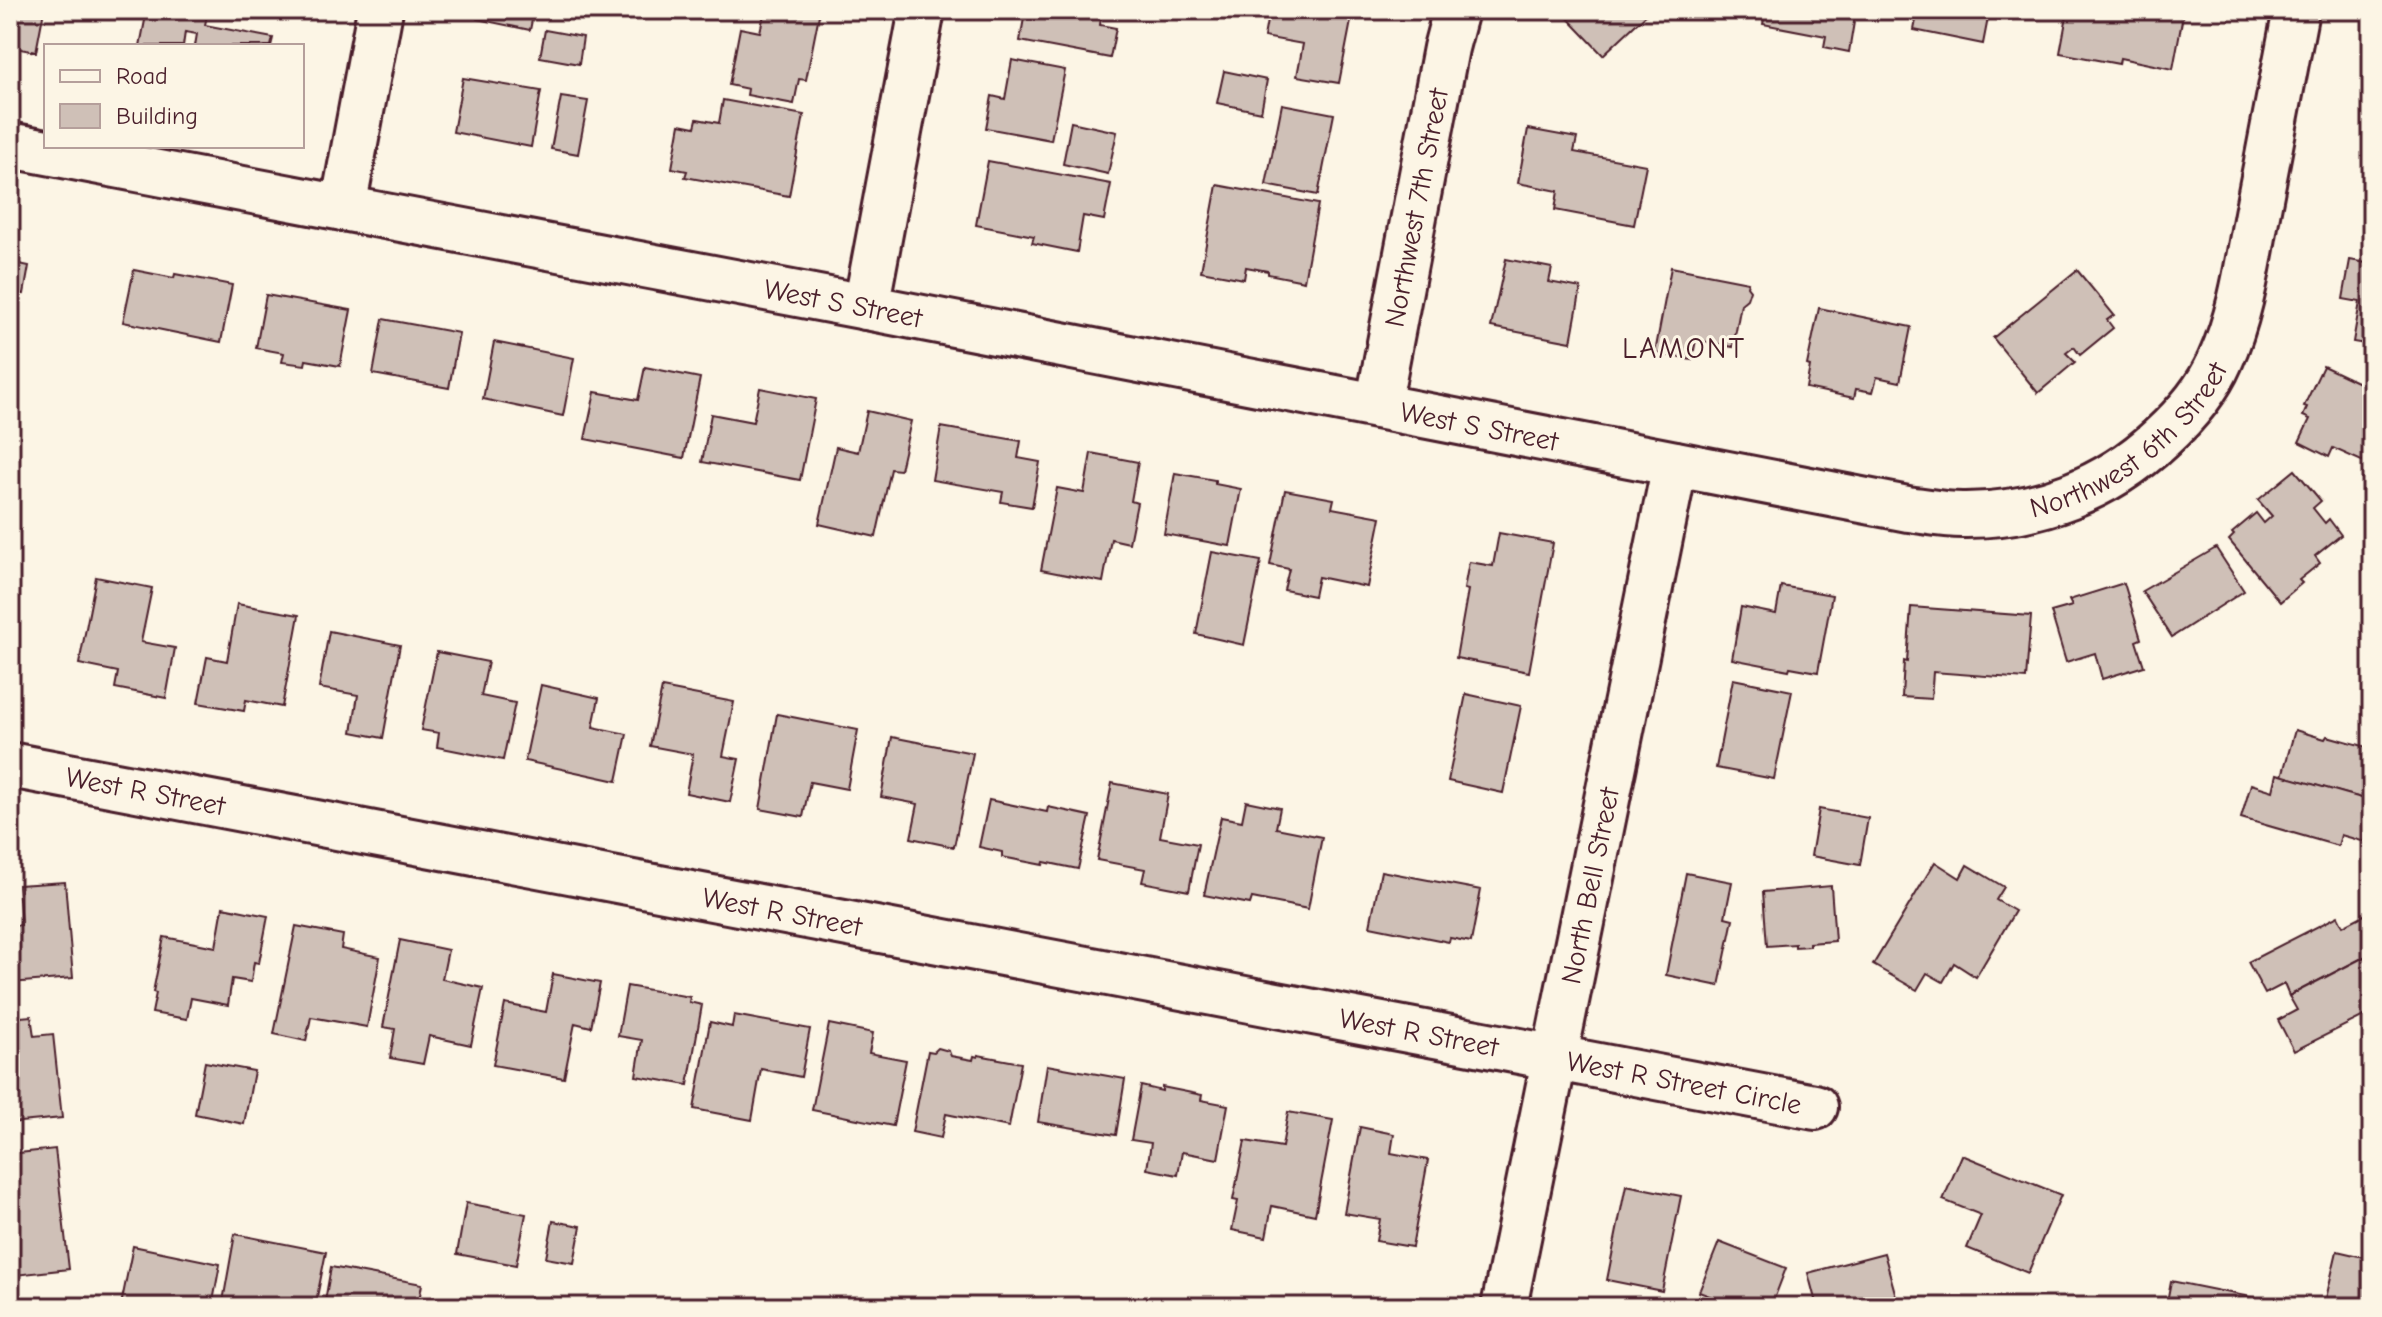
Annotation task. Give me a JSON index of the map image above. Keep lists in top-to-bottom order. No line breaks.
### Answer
{"streets":{"street":["Northwest 7th Street","West S Street","Northwest 6th Street","West R Street","North Bell Street","West R Street Circle"]},"crossings":[["Northwest 7th Street","West S Street"],["West S Street","Northwest 6th Street"],["West S Street","North Bell Street"],["Northwest 6th Street","North Bell Street"],["West R Street","North Bell Street"],["West R Street","West R Street Circle"],["North Bell Street","West R Street Circle"]],"districts":["LAMONT"],"legend":["Road","Building"]}
